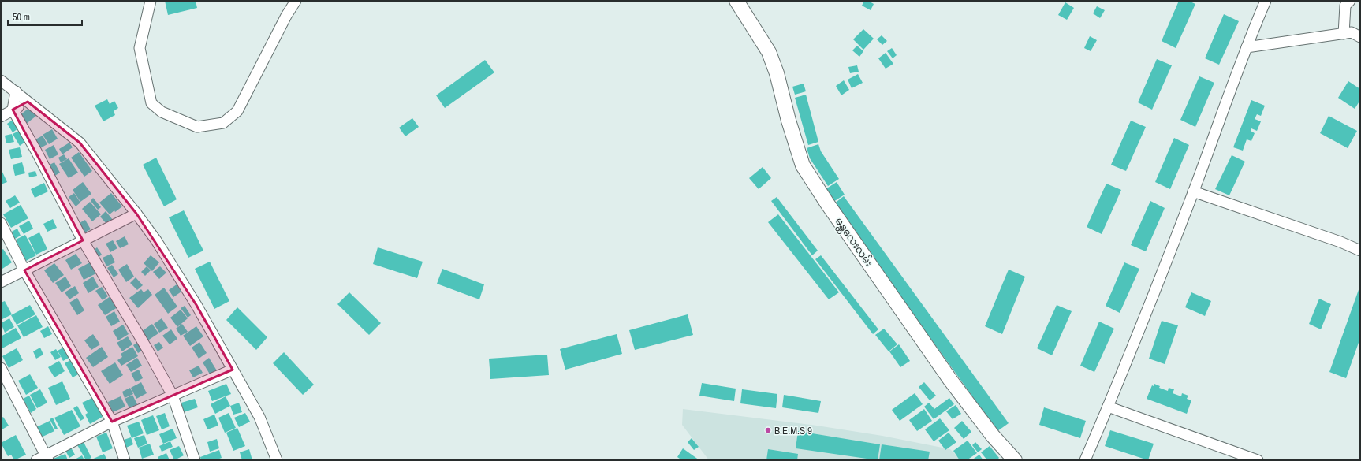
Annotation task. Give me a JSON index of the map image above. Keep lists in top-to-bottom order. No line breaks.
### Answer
{"streets":{"main road":["မန္တလေးလမ်း"]},"places":["B.E.M.S 9"],"scale_bar":"50 m"}
